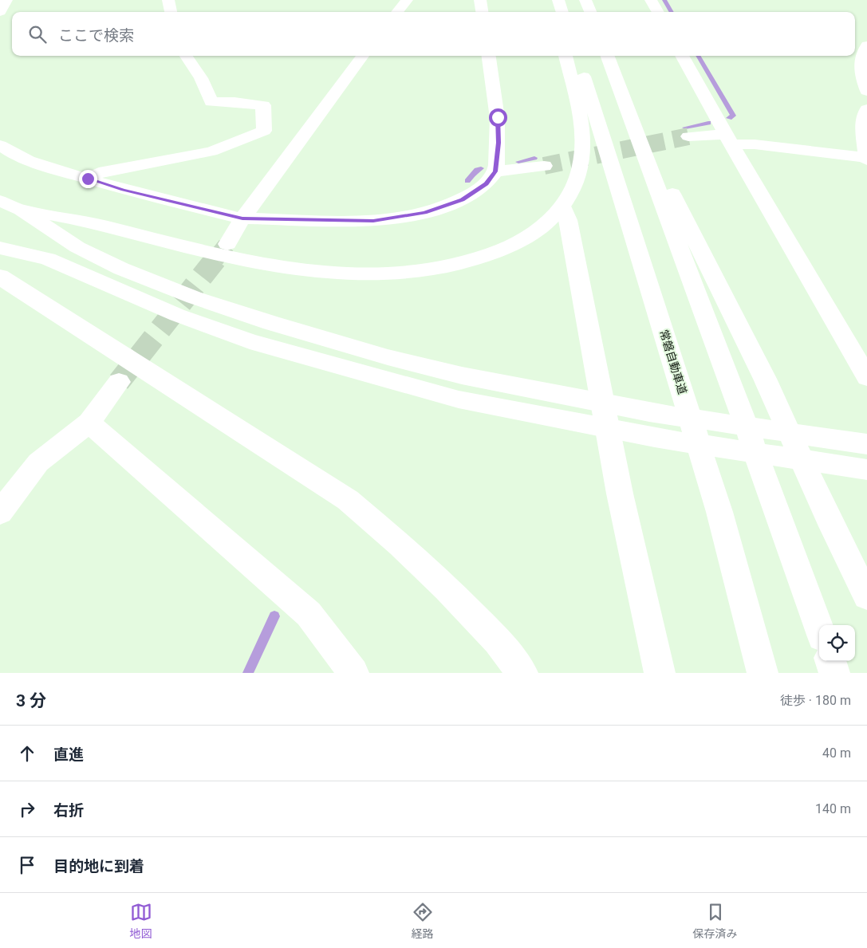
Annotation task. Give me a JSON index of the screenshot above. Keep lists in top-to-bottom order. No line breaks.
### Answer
{"streets":{"main road":["常磐自動車道"]},"page":{"search":"ここで検索","heading":["3 分","徒歩 · 180 m"],"list":[["直進","40 m"],["右折","140 m"],"目的地に到着"],"nav":["地図","経路","保存済み"]}}
